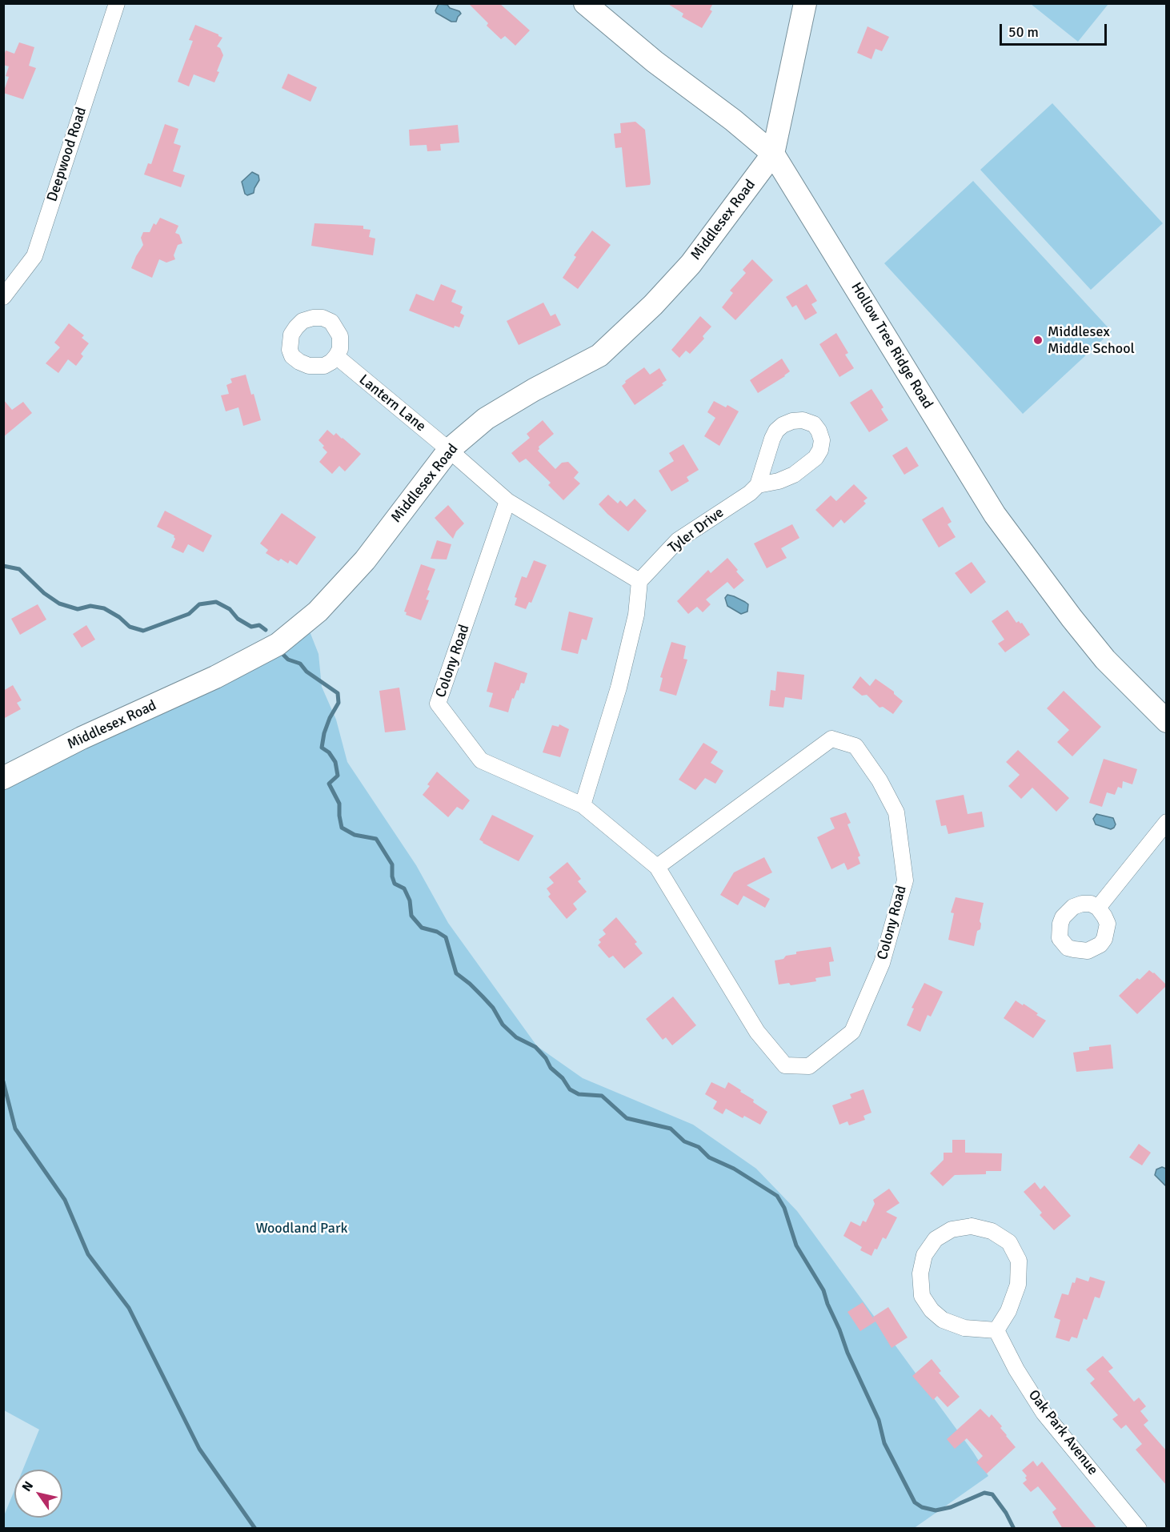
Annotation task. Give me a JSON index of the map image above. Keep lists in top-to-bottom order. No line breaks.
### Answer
{"streets":{"street":["Deepwood Road","Middlesex Road","Hollow Tree Ridge Road","Lantern Lane","Tyler Drive","Colony Road","Oak Park Avenue"]},"crossings":[["Middlesex Road","Hollow Tree Ridge Road"],["Middlesex Road","Lantern Lane"]],"parks":["Woodland Park"],"places":["Middlesex Middle School"],"scale_bar":"50 m","north":"top left"}
